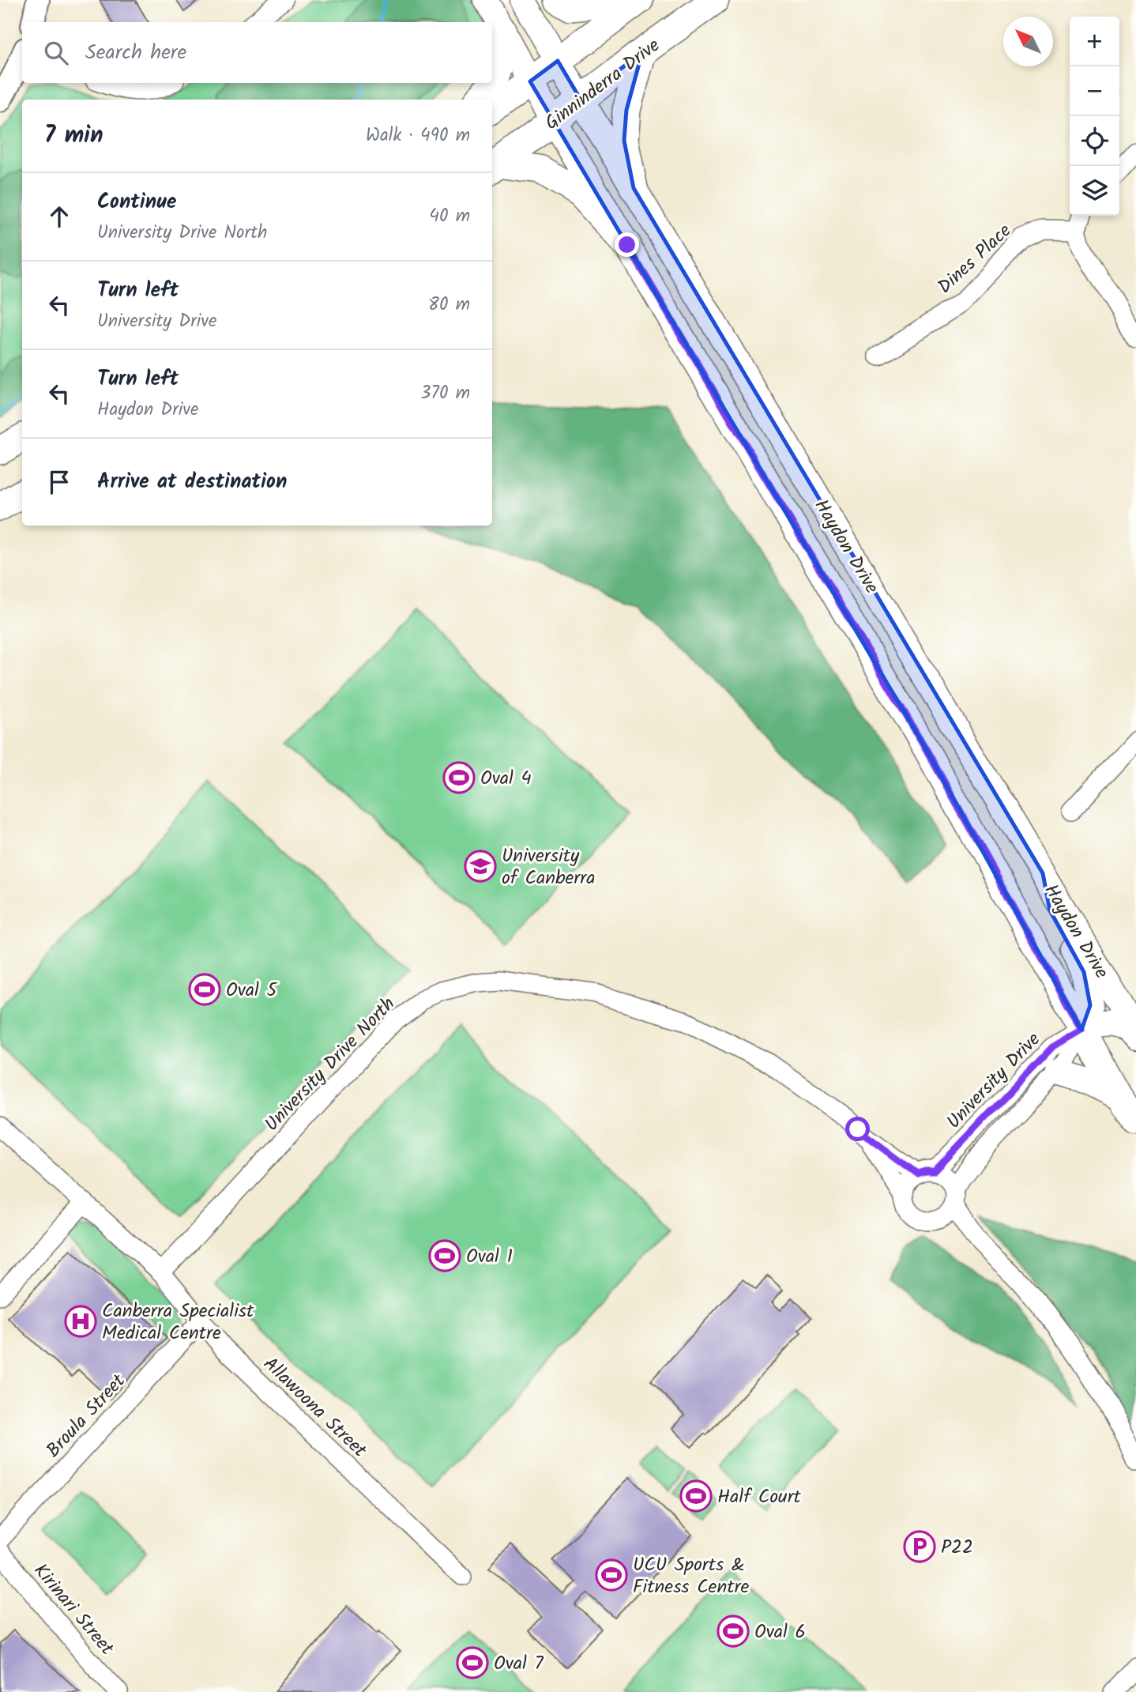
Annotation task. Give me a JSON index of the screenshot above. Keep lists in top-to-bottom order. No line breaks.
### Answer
{"streets":{"main road":["Ginninderra Drive","Haydon Drive"],"street":["Dines Place","University Drive North","University Drive","Allawoona Street","Broula Street","Kirinari Street"]},"crossings":[["Ginninderra Drive","Haydon Drive"],["Haydon Drive","University Drive"],["University Drive North","University Drive"],["University Drive North","Allawoona Street"],["Allawoona Street","Broula Street"]],"places":{"sports":["Oval 4","Oval 5","Oval 1","Half Court","UCU Sports & Fitness Centre","Oval 6","Oval 7"],"school or university":["University of Canberra"],"hospital":["Canberra Specialist Medical Centre"],"parking":["P22"]},"north":"top left","page":{"map_buttons":["+","−"],"search":"Search here","heading":["7 min","Walk · 490 m"],"list":[["Continue","University Drive North","40 m"],["Turn left","University Drive","80 m"],["Turn left","Haydon Drive","370 m"],"Arrive at destination"]}}
